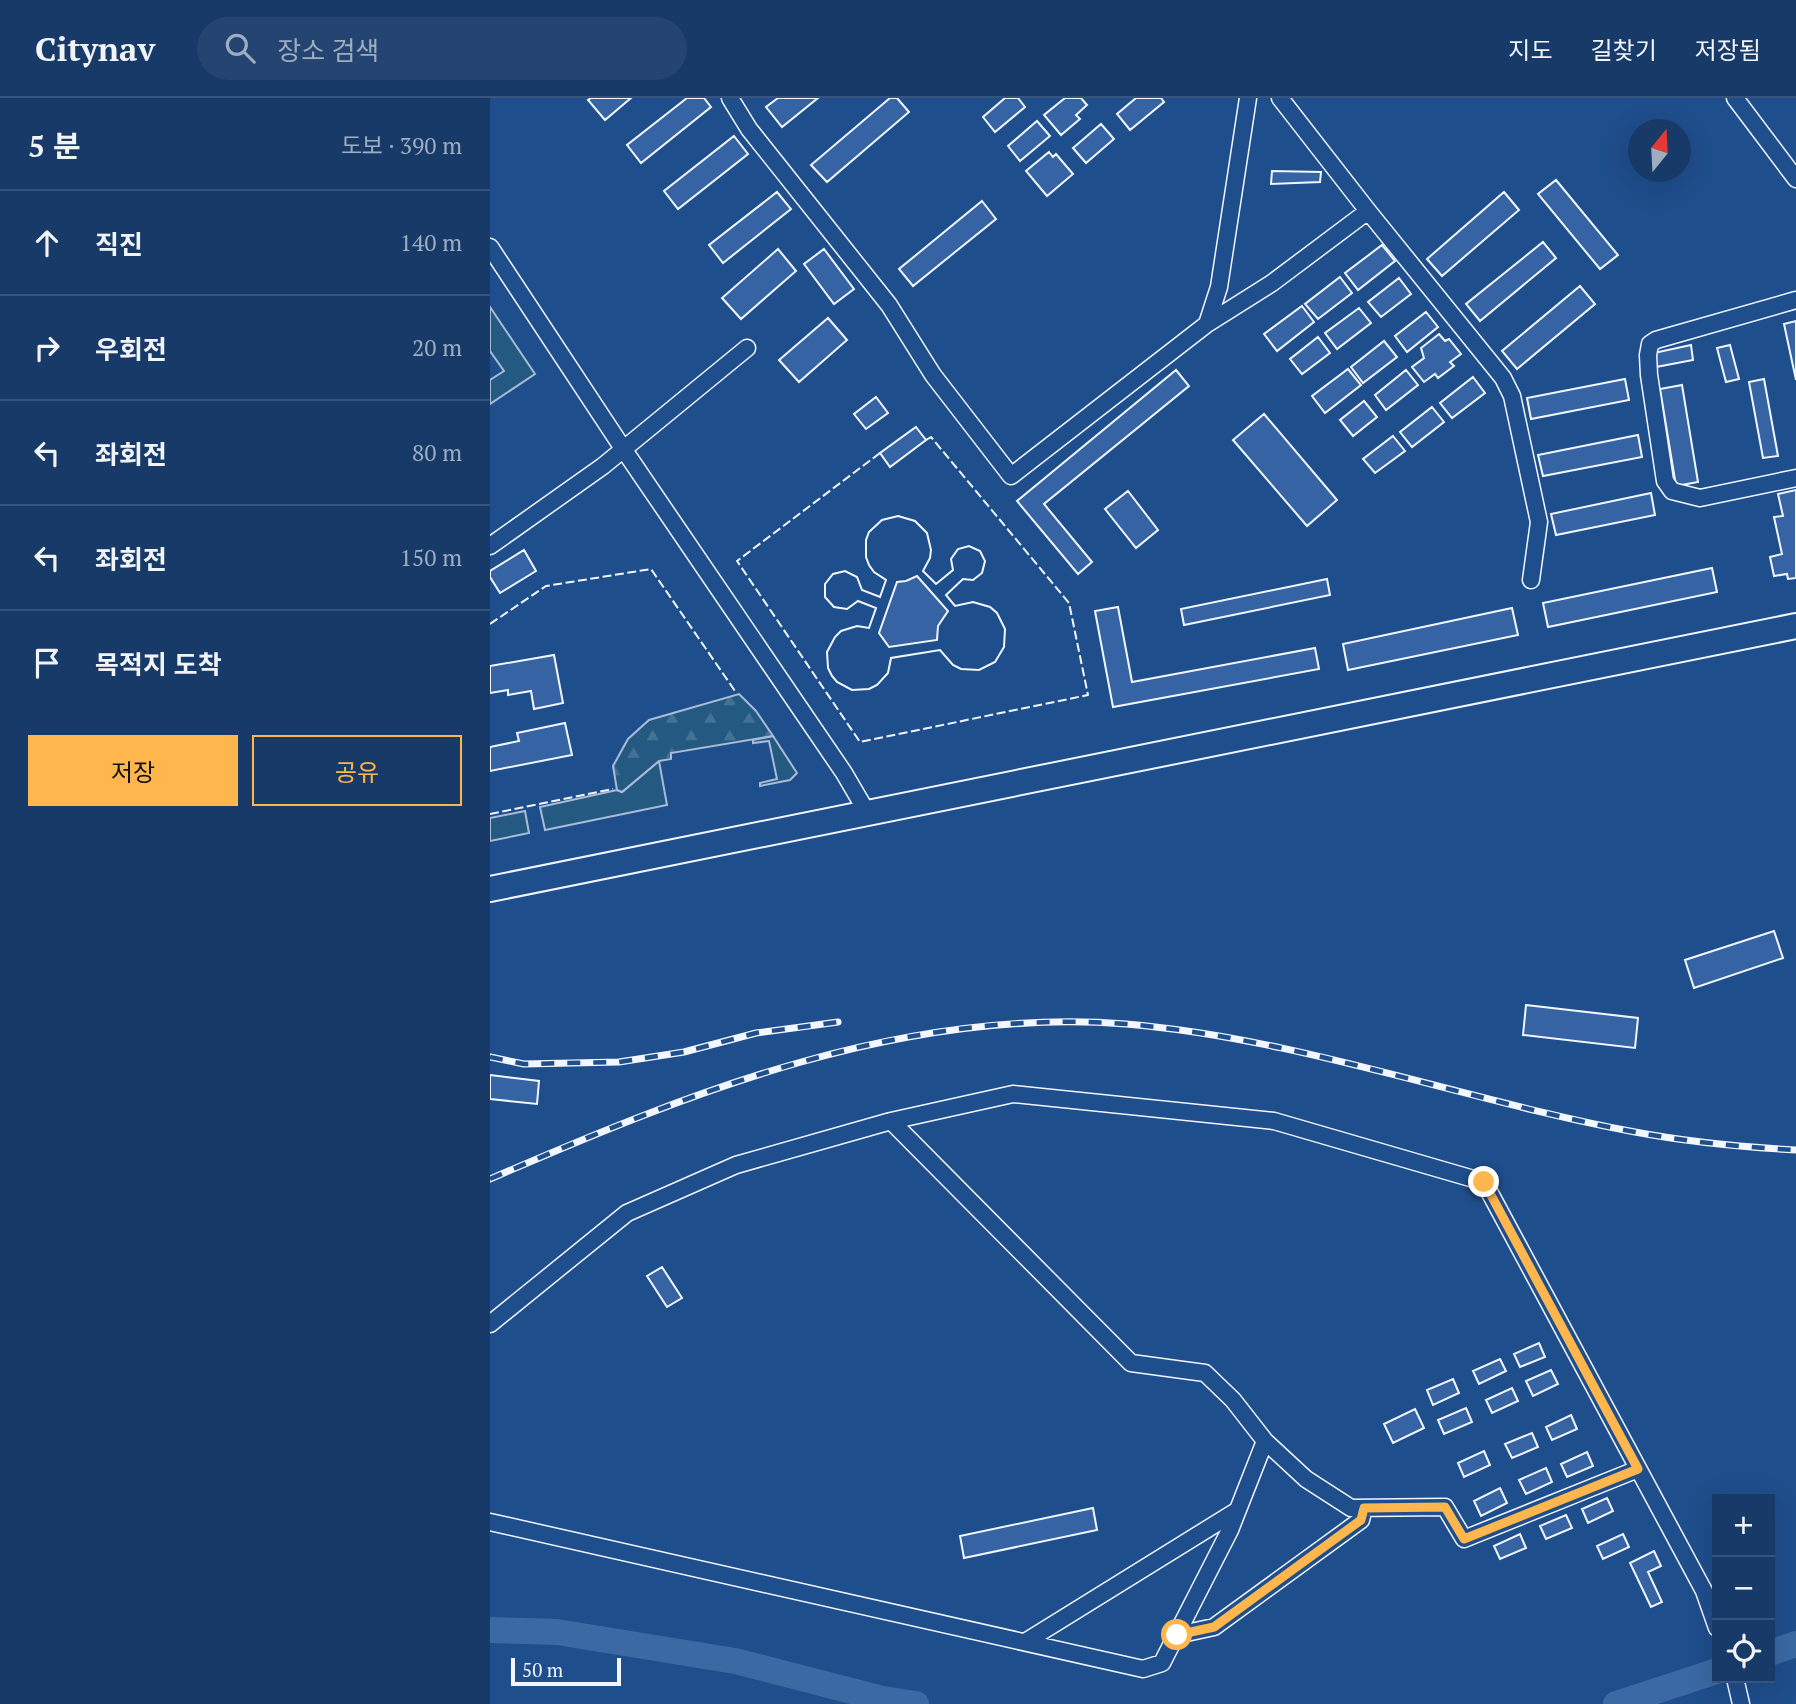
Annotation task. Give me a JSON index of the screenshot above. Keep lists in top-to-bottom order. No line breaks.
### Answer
{"scale_bar":"50 m","north":"top","page":{"header":"Citynav","search":"장소 검색","nav":["지도","길찾기","저장됨"],"heading":["5 분","도보 · 390 m"],"list":[["직진","140 m"],["우회전","20 m"],["좌회전","80 m"],["좌회전","150 m"],"목적지 도착"],"buttons":["저장","공유"],"map_buttons":["+","−"],"scale":"50 m"}}
